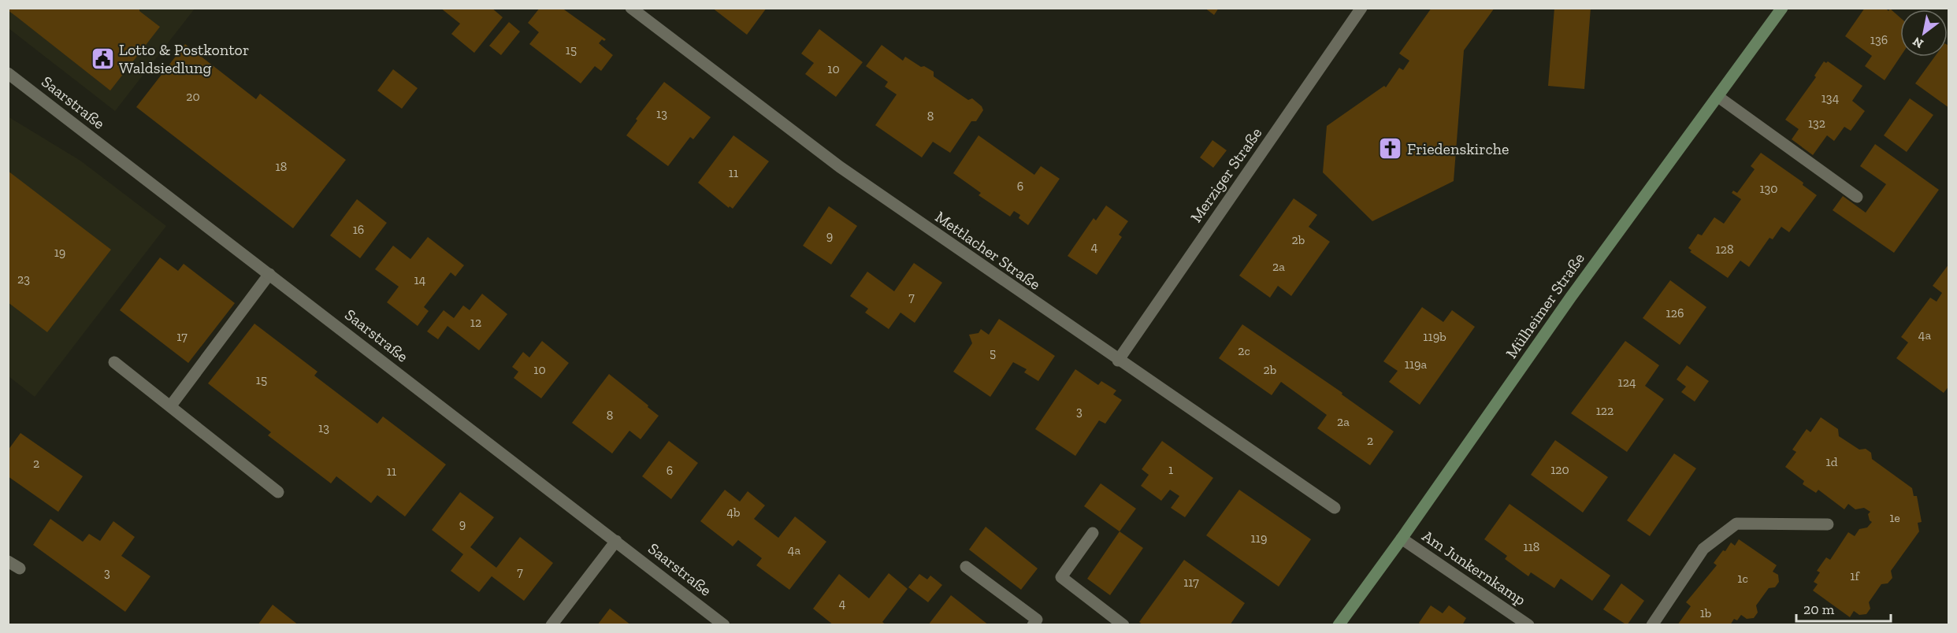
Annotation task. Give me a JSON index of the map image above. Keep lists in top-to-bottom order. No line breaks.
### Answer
{"streets":{"main road":["Mülheimer Straße"],"street":["Saarstraße","Merziger Straße","Mettlacher Straße","Am Junkernkamp"]},"crossings":[["Merziger Straße","Mettlacher Straße"],["Mülheimer Straße","Am Junkernkamp"]],"places":{"public building":["Lotto & Postkontor Waldsiedlung"],"church":["Friedenskirche"]},"house_numbers":["136","15","10","20","134","13","8","132","18","11","6","130","16","9","2b","4","128","19","2a","23","14","7","126","12","4a","17","119b","2c","5","119a","10","2b","15","124","122","3","8","2a","13","2","1d","2","1","120","6","11","4b","1e","9","119","118","4a","7","3","1f","1c","117","4","1b"],"scale_bar":"20 m","north":"bottom left"}
